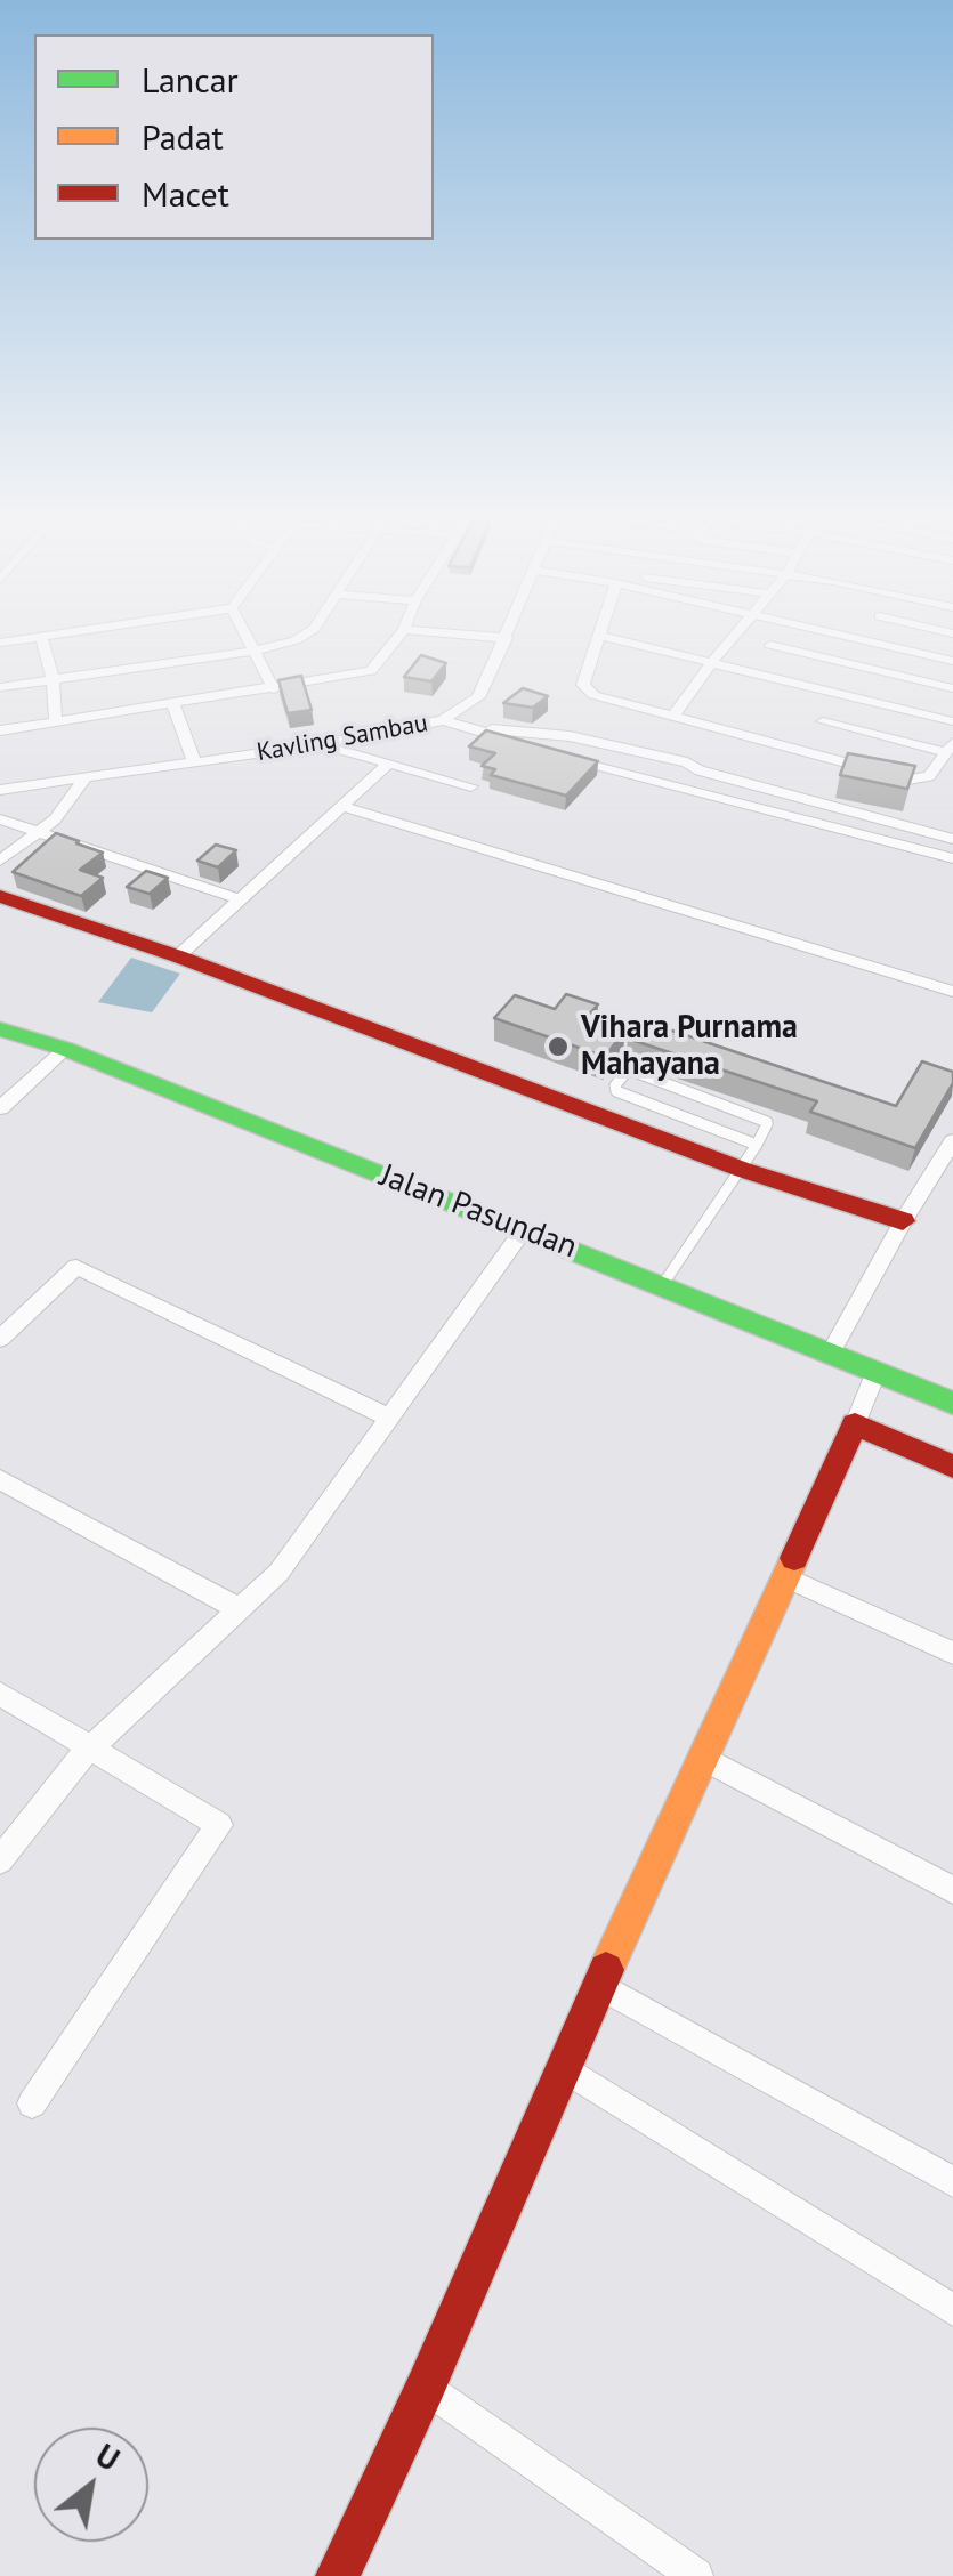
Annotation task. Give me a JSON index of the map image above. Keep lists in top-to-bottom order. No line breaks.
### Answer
{"streets":{"street":["Kavling Sambau","Jalan Pasundan"]},"places":["Vihara Purnama Mahayana"],"legend":["Lancar","Padat","Macet"],"north":"top right"}
